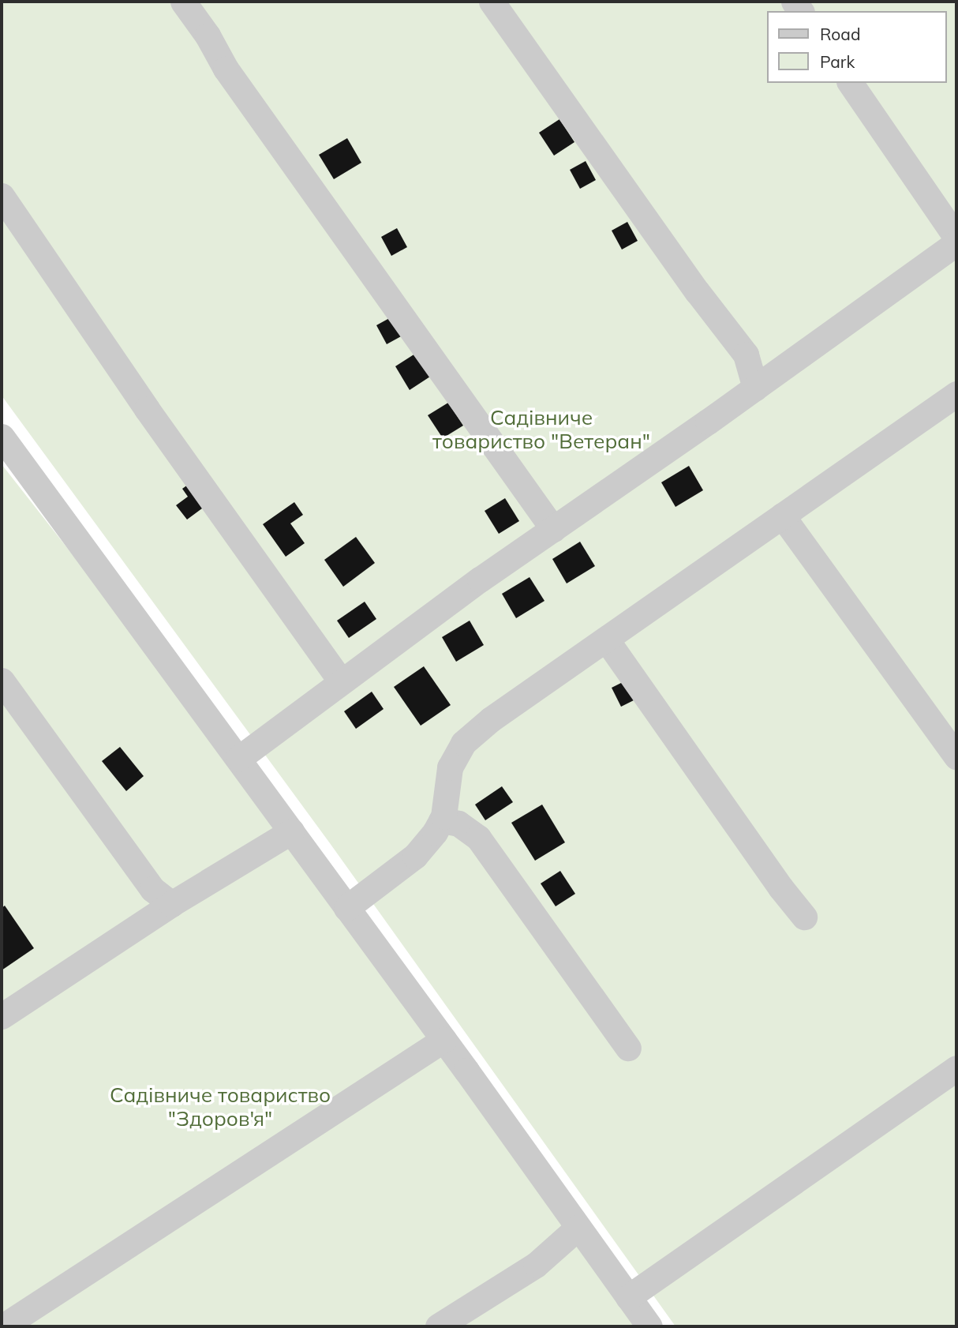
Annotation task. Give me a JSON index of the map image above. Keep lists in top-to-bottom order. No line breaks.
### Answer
{"parks":["Садівниче товариство \"Ветеран\"","Садівниче товариство \"Здоров'я\""],"legend":["Road","Park"]}
